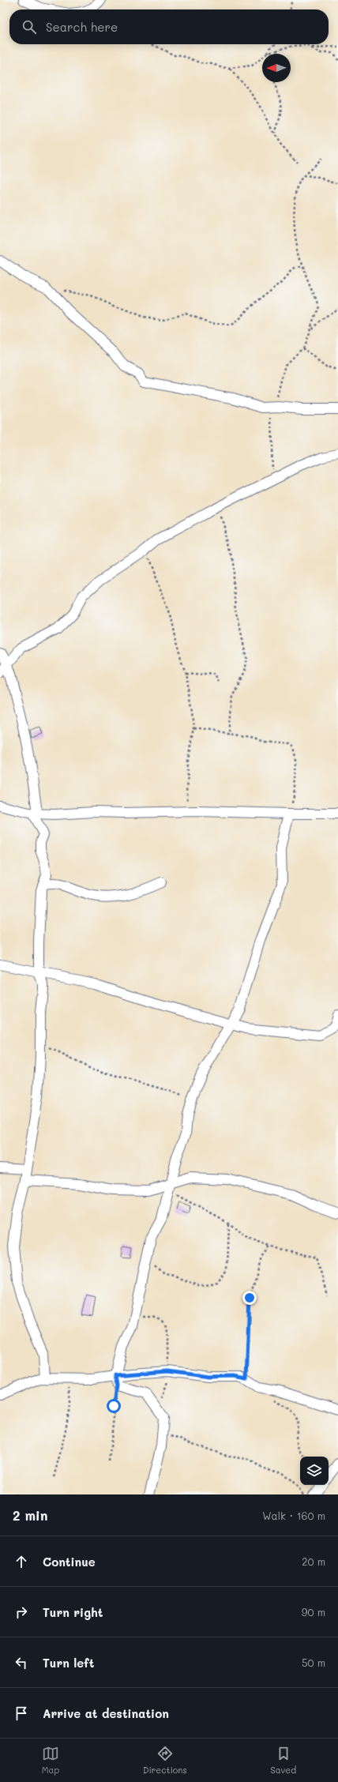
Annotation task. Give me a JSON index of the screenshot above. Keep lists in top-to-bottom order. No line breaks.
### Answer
{"north":"left","page":{"search":"Search here","heading":["2 min","Walk · 160 m"],"list":[["Continue","20 m"],["Turn right","90 m"],["Turn left","50 m"],"Arrive at destination"],"nav":["Map","Directions","Saved"]}}
